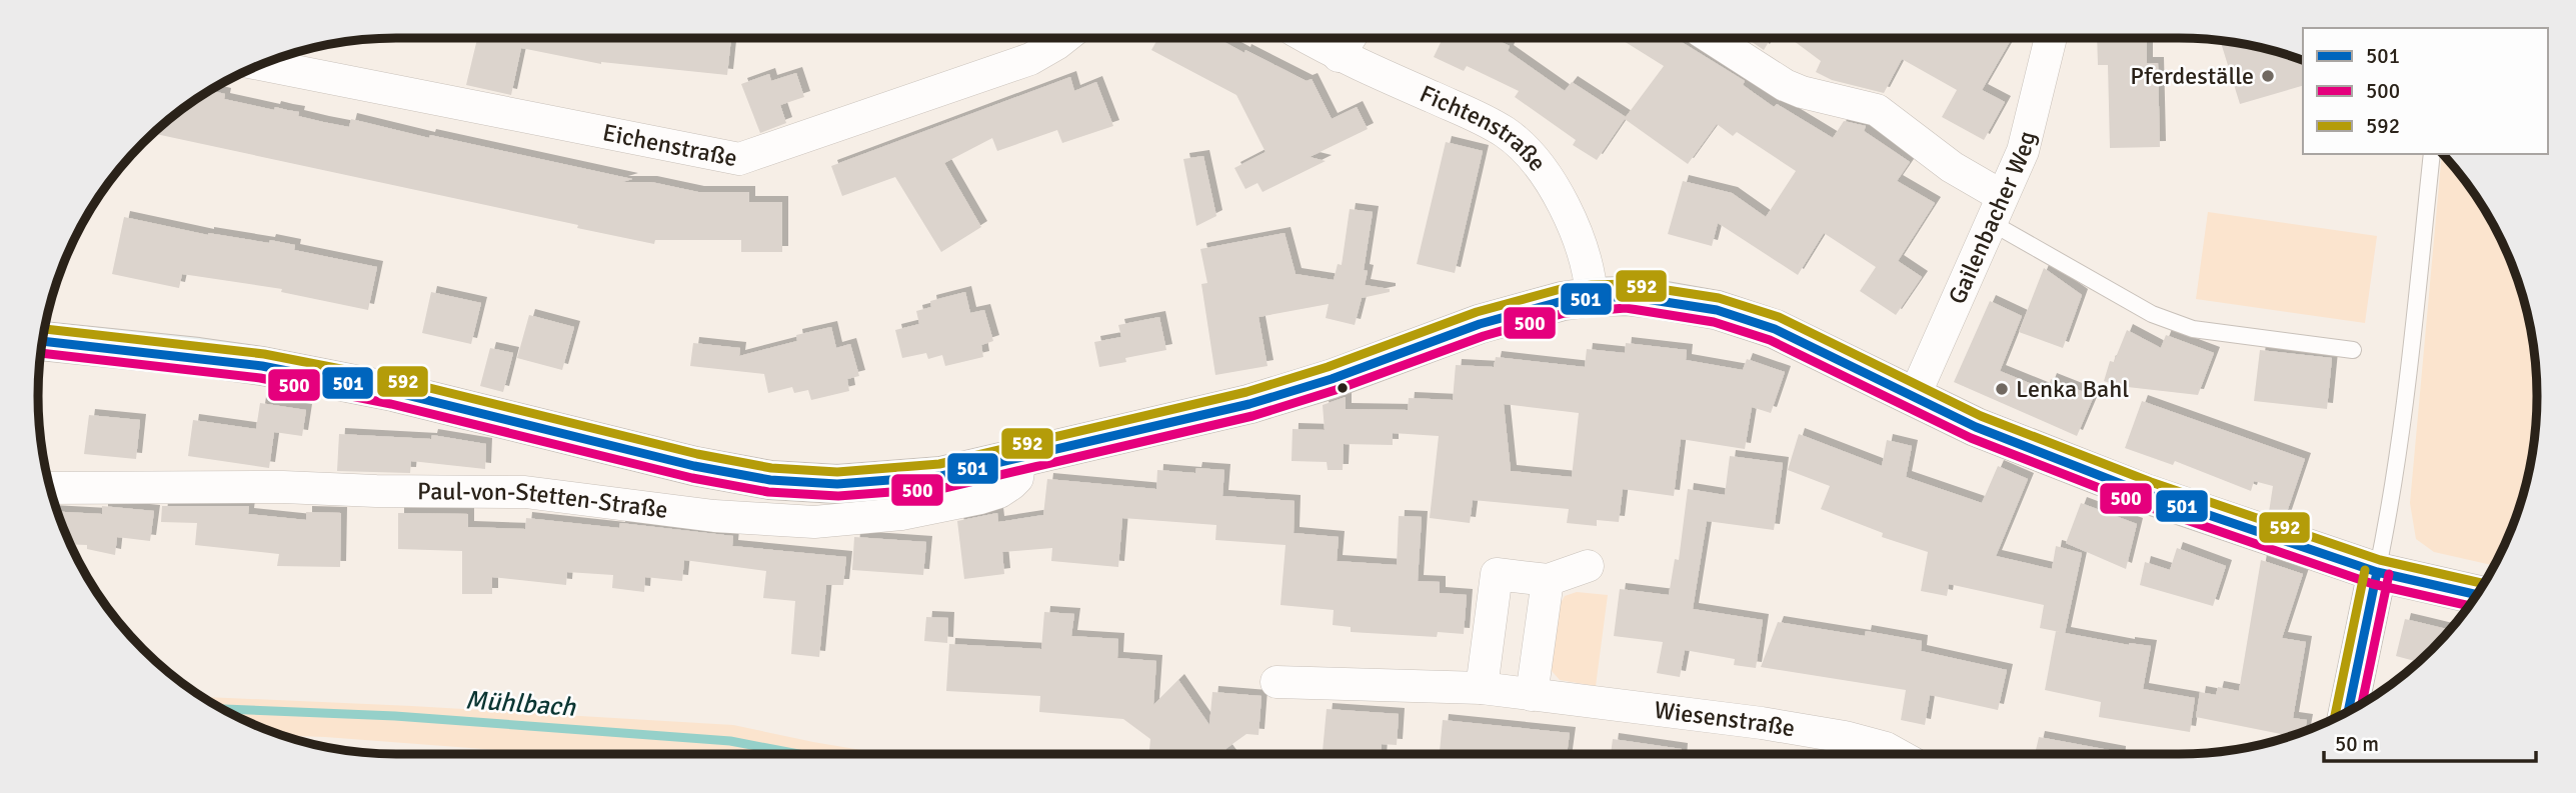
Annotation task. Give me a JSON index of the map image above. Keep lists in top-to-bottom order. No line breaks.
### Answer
{"streets":{"street":["Fichtenstraße","Eichenstraße","Gailenbacher Weg","Paul-von-Stetten-Straße","Wiesenstraße"]},"water":["Mühlbach"],"places":["Pferdeställe","Lenka Bahl"],"lines":["transit line 592","transit line 501","transit line 500"],"legend":["501","500","592"],"scale_bar":"50 m"}
